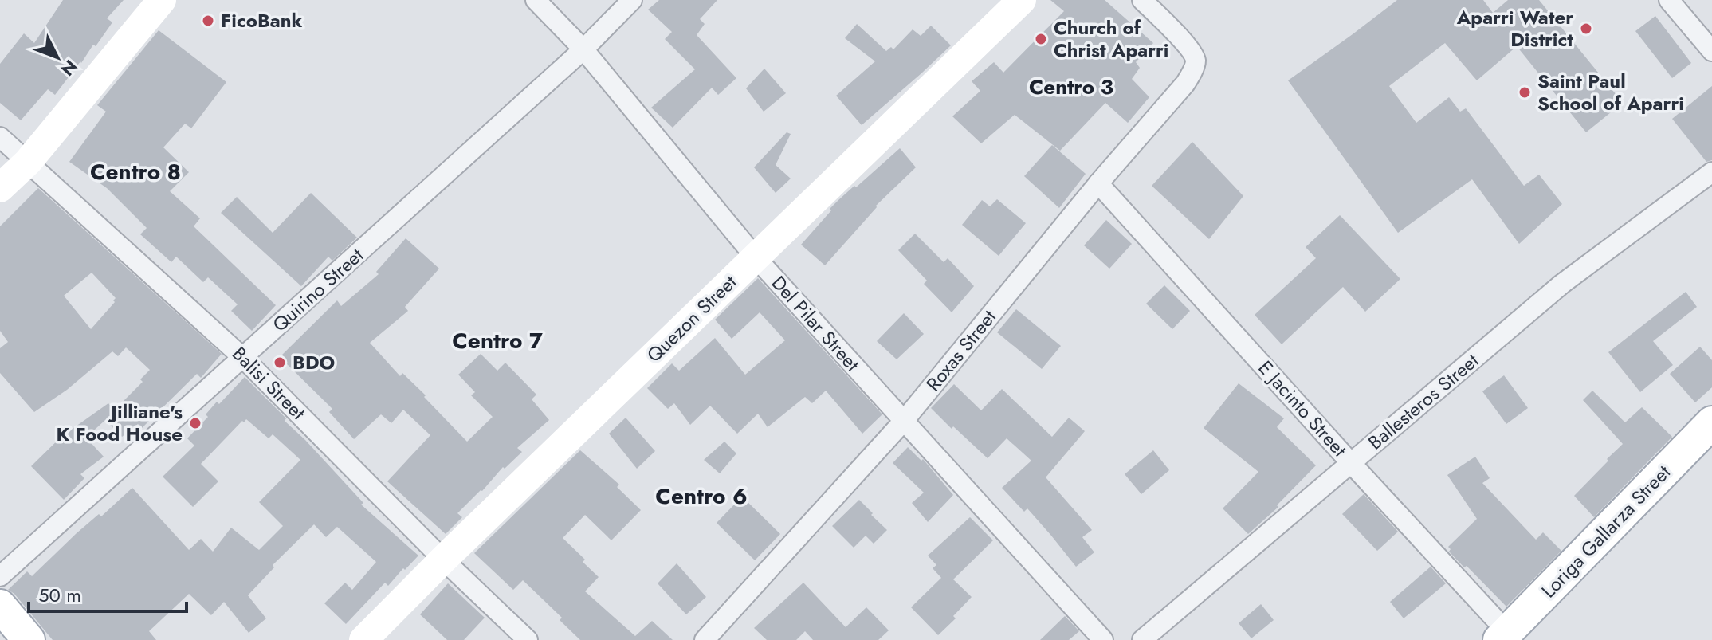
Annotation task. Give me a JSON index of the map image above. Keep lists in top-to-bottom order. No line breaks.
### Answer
{"streets":{"main road":["Loriga Gallarza Street"],"street":["Quirino Street","Quezon Street","Del Pilar Street","Roxas Street","Balisi Street","Ballesteros Street","E Jacinto Street"]},"crossings":[["Quirino Street","Del Pilar Street"],["Quirino Street","Balisi Street"],["Quezon Street","Del Pilar Street"],["Quezon Street","Balisi Street"],["Del Pilar Street","Roxas Street"],["Roxas Street","E Jacinto Street"],["Ballesteros Street","E Jacinto Street"],["E Jacinto Street","Loriga Gallarza Street"]],"districts":["Centro 3","Centro 8","Centro 7","Centro 6"],"places":["FicoBank","Aparri Water District","Church of Christ Aparri","Saint Paul School of Aparri","BDO","Jilliane's K Food House"],"scale_bar":"50 m","north":"bottom right"}
